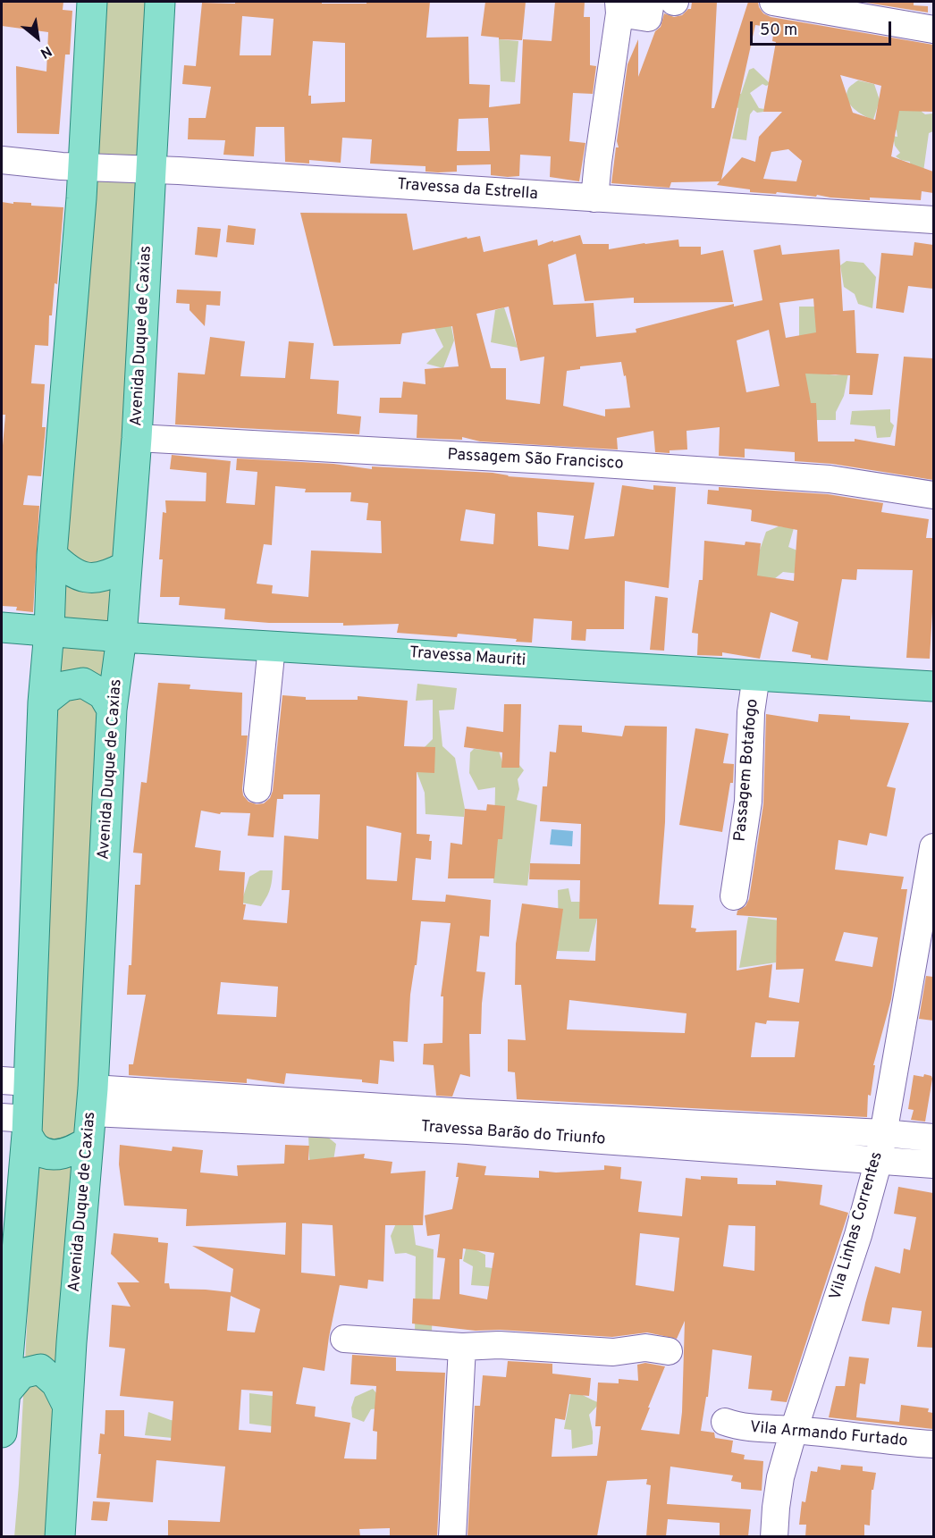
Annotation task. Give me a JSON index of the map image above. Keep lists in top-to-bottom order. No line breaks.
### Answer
{"streets":{"main road":["Avenida Duque de Caxias","Travessa Mauriti"],"street":["Travessa da Estrella","Passagem São Francisco","Passagem Botafogo","Travessa Barão do Triunfo","Vila Linhas Correntes","Vila Armando Furtado"]},"crossings":[["Travessa da Estrella","Avenida Duque de Caxias"],["Avenida Duque de Caxias","Passagem São Francisco"],["Avenida Duque de Caxias","Travessa Mauriti"],["Avenida Duque de Caxias","Travessa Barão do Triunfo"],["Travessa Mauriti","Passagem Botafogo"],["Travessa Barão do Triunfo","Vila Linhas Correntes"],["Vila Linhas Correntes","Vila Armando Furtado"]],"scale_bar":"50 m","north":"bottom right"}
